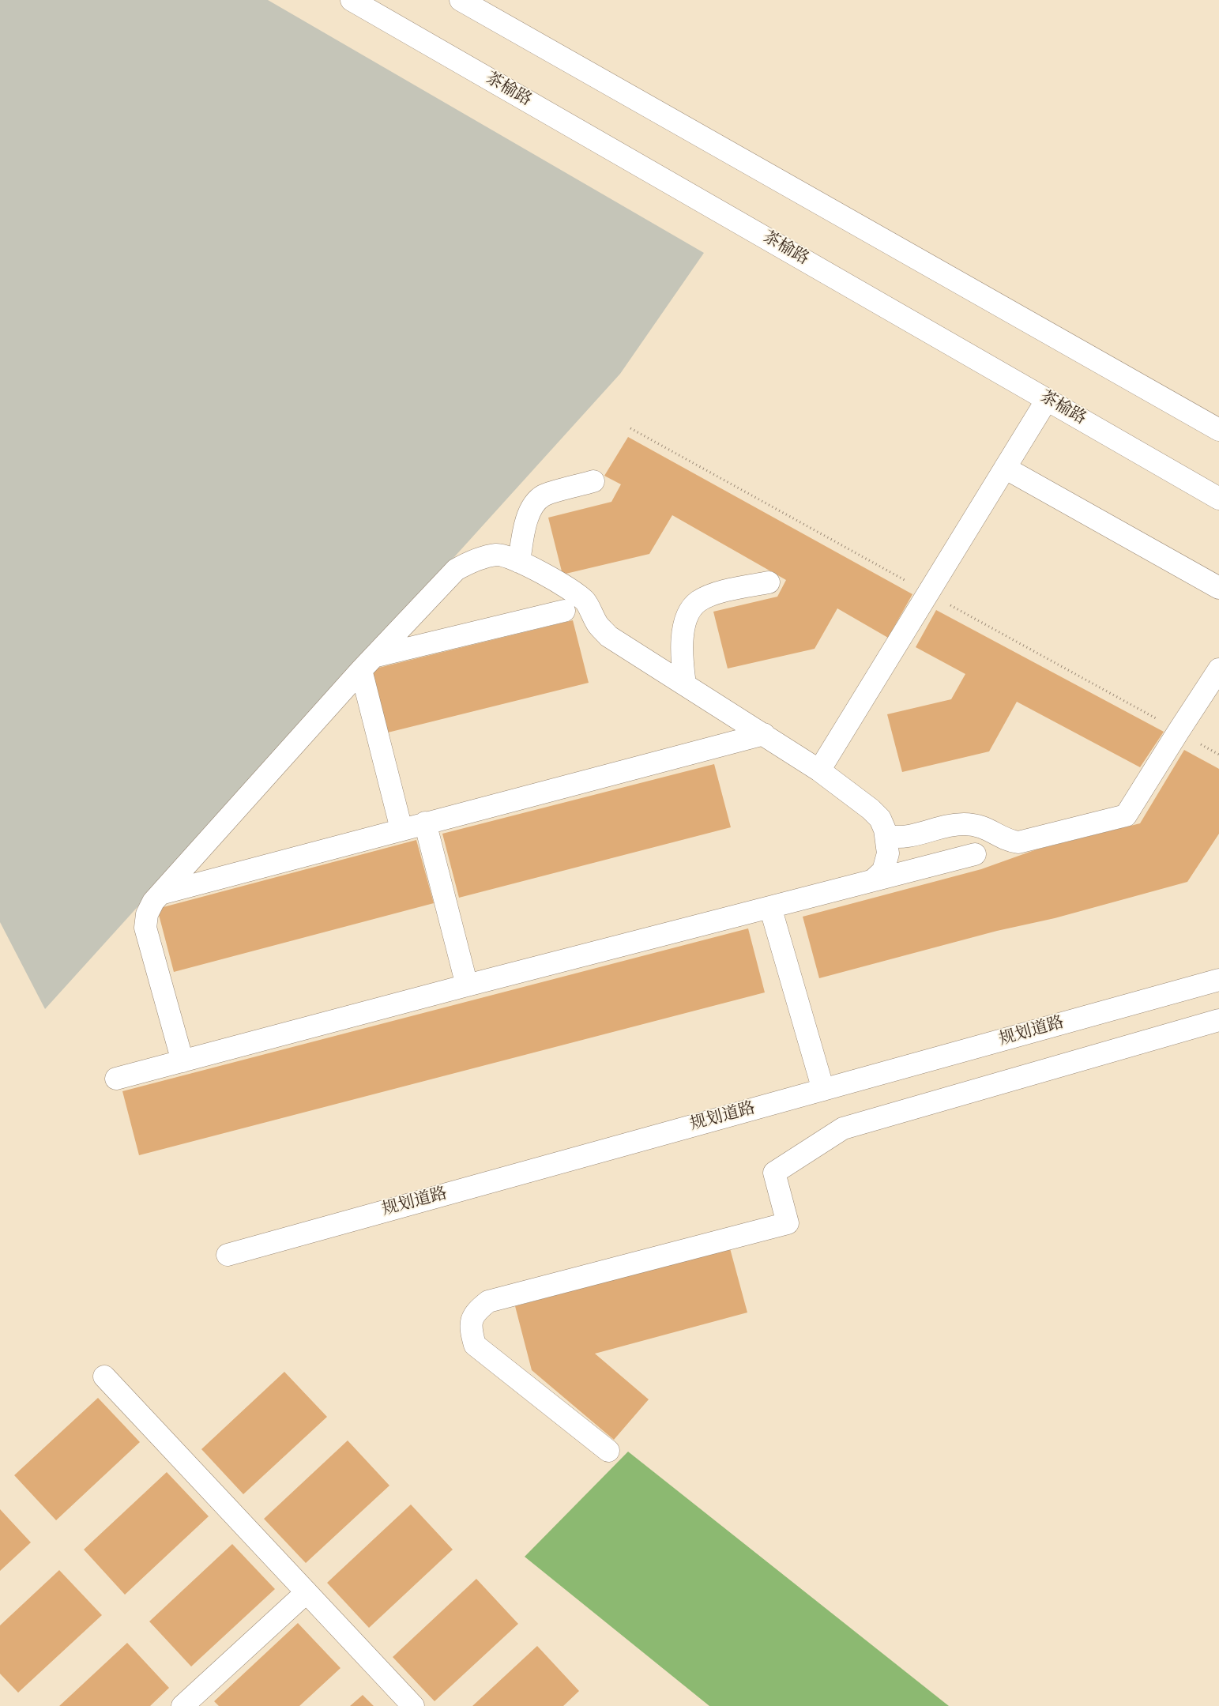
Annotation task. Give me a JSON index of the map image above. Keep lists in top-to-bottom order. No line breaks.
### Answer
{"streets":{"street":["茶榆路","规划道路"]}}
